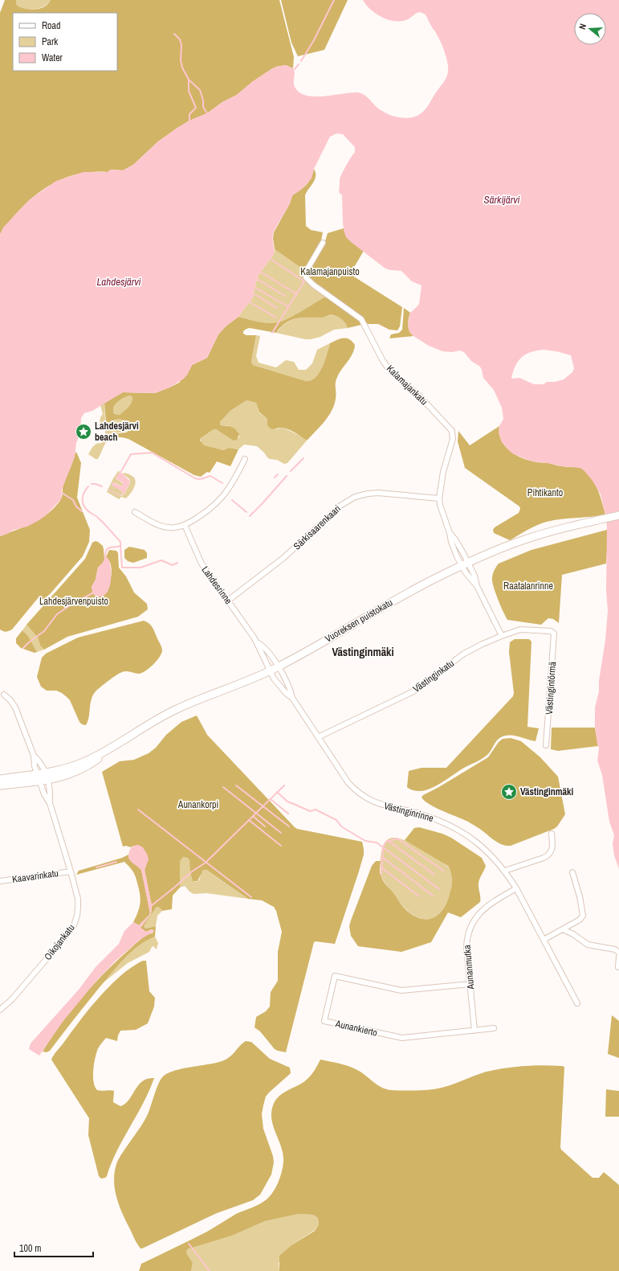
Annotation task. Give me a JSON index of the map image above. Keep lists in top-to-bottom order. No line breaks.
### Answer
{"streets":{"main road":["Vuoreksen puistokatu"],"street":["Kalamajankatu","Särkisaarenkaari","Lahdesrinne","Västinginkatu","Västingintörmä","Västinginrinne","Kaavarinkatu","Oikojankatu","Aunanmutka","Aunankierto"]},"crossings":[["Kalamajankatu","Särkisaarenkaari"],["Kalamajankatu","Vuoreksen puistokatu"],["Kalamajankatu","Västinginkatu"],["Särkisaarenkaari","Lahdesrinne"],["Lahdesrinne","Vuoreksen puistokatu"],["Lahdesrinne","Västinginrinne"],["Vuoreksen puistokatu","Västinginrinne"],["Vuoreksen puistokatu","Oikojankatu"],["Västinginkatu","Västingintörmä"],["Västinginkatu","Västinginrinne"],["Västinginrinne","Aunanmutka"],["Kaavarinkatu","Oikojankatu"],["Aunanmutka","Aunankierto"]],"districts":["Västinginmäki"],"water":["Särkijärvi","Lahdesjärvi"],"parks":["Kalamajanpuisto","Pihtikanto","Raatalanrinne","Lahdesjärvenpuisto","Aunankorpi"],"places":{"place":["Lahdesjärvi beach","Västinginmäki"]},"legend":["Road","Park","Water"],"scale_bar":"100 m","north":"left"}
